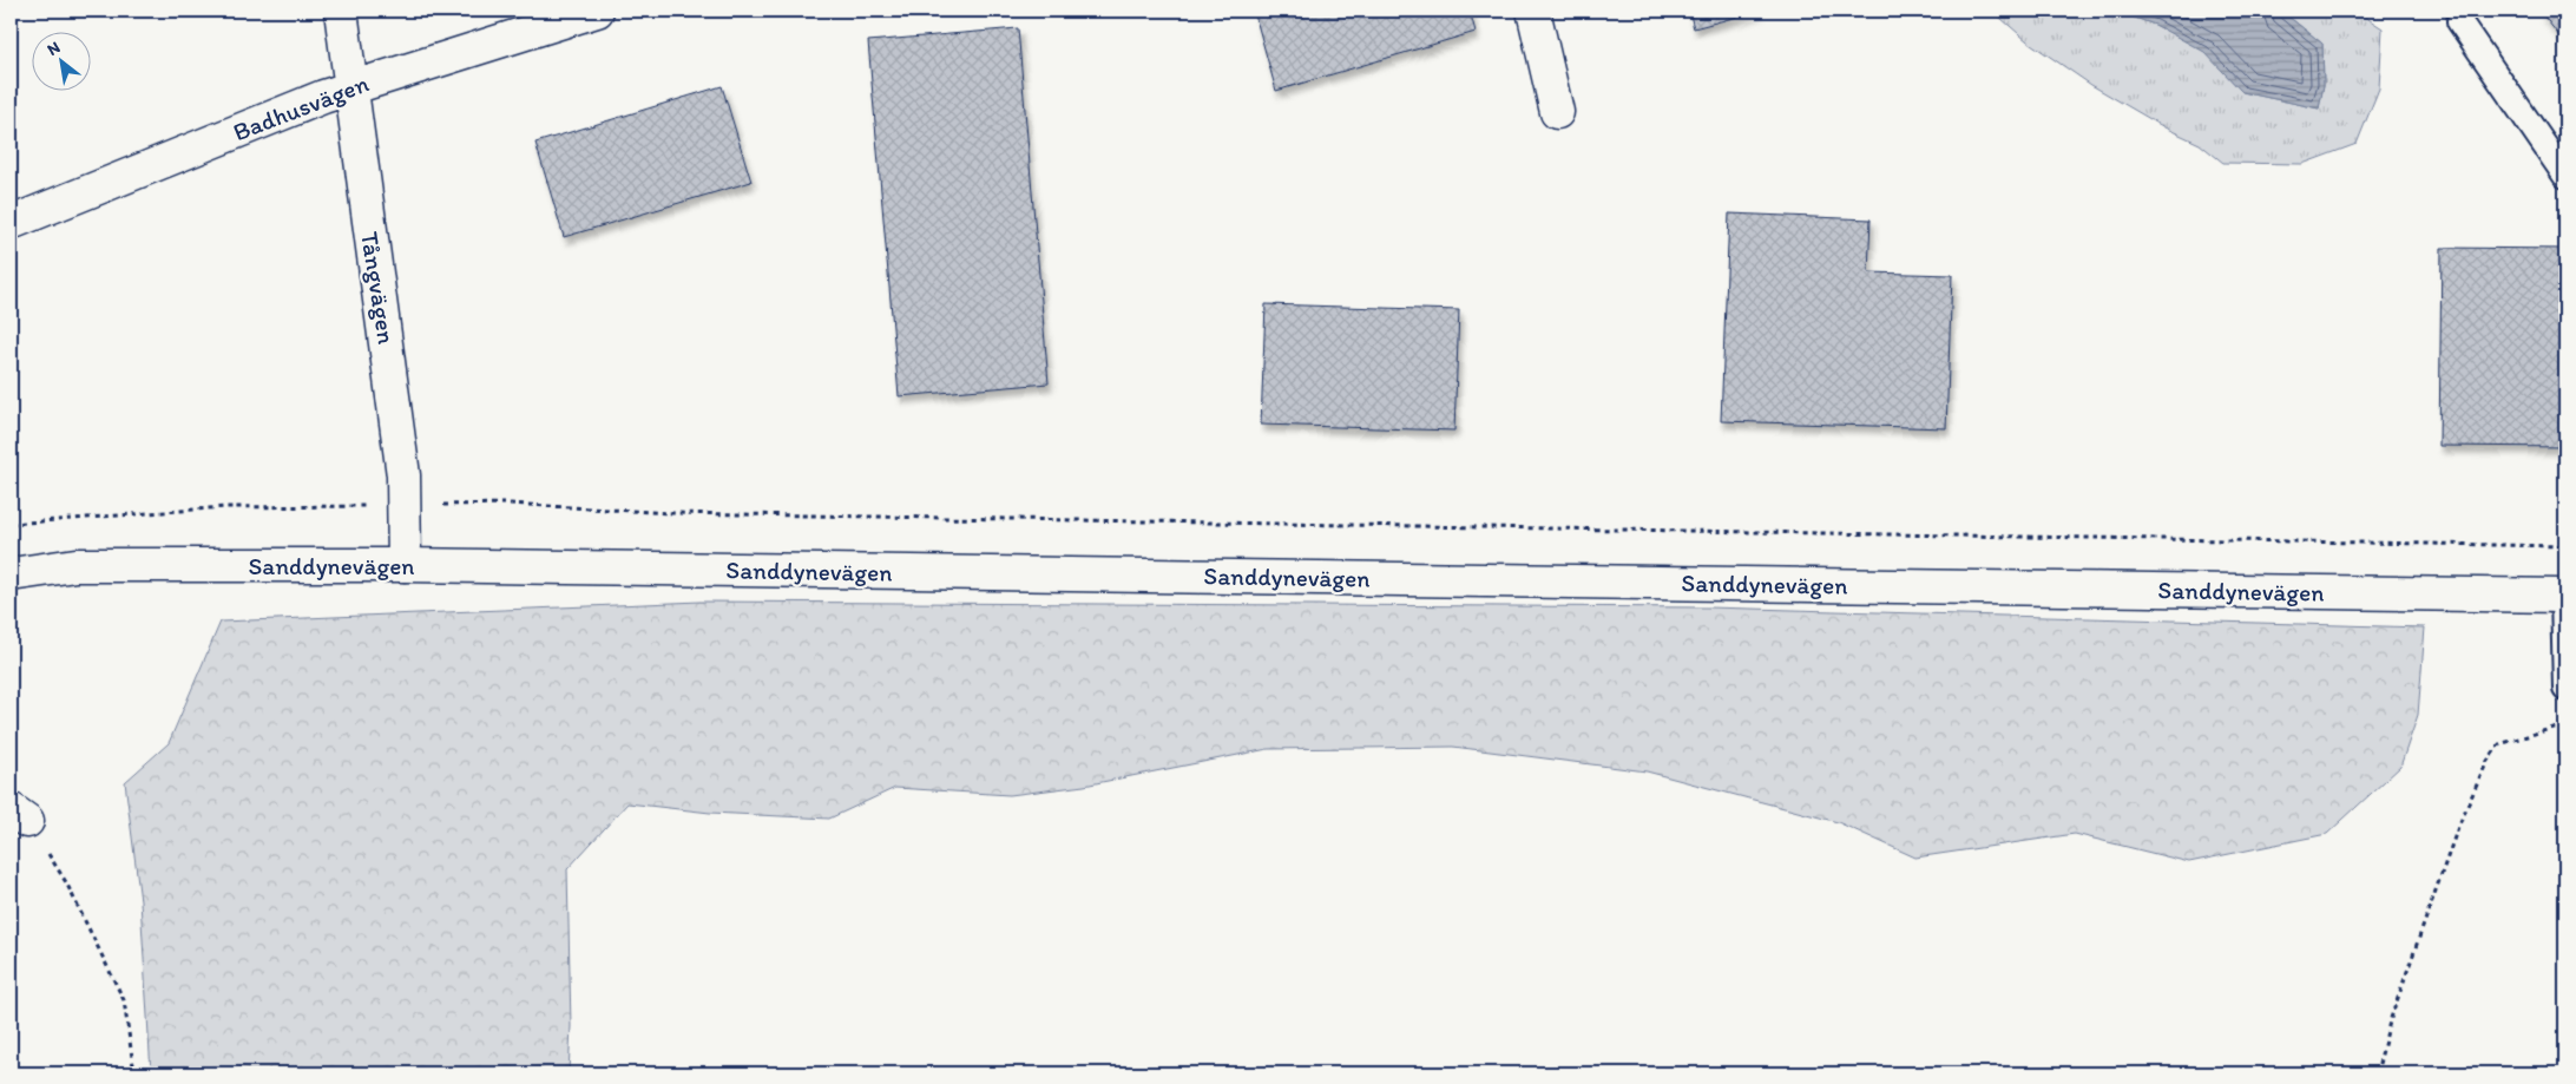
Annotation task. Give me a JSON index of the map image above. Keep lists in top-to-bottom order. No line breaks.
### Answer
{"streets":{"street":["Badhusvägen","Tångvägen","Sanddynevägen"]},"crossings":[["Badhusvägen","Tångvägen"],["Tångvägen","Sanddynevägen"]],"north":"top left"}
